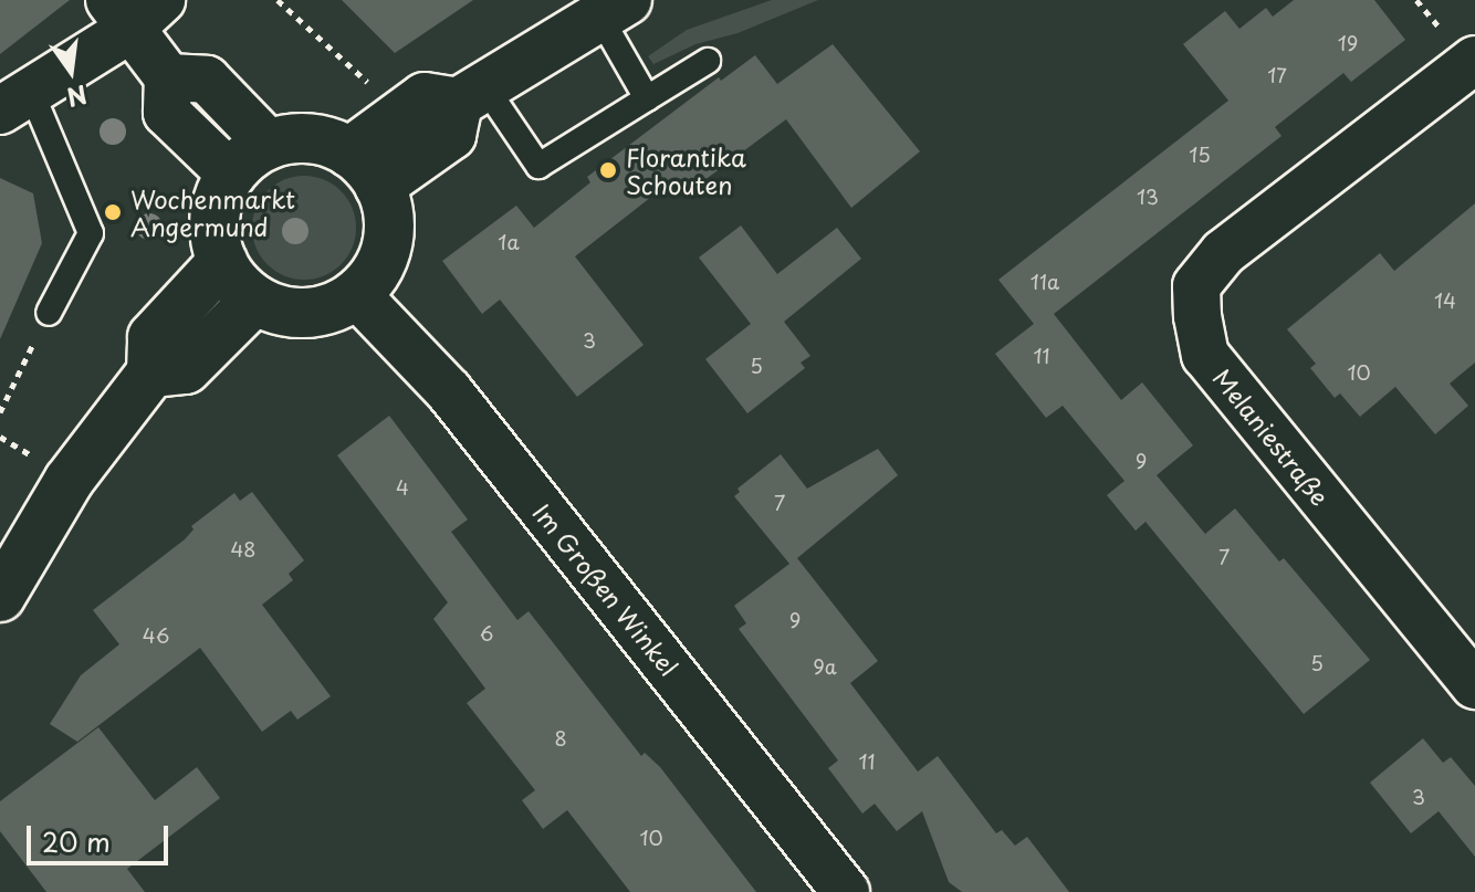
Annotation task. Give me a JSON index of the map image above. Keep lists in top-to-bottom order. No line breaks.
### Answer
{"streets":{"street":["Melaniestraße","Im Großen Winkel"]},"places":["Florantika Schouten","Wochenmarkt Angermund"],"house_numbers":["19","17","15","13","1a","11a","14","3","11","5","10","9","4","7","48","7","9","6","46","5","9a","8","11","3","10"],"scale_bar":"20 m","north":"bottom"}
